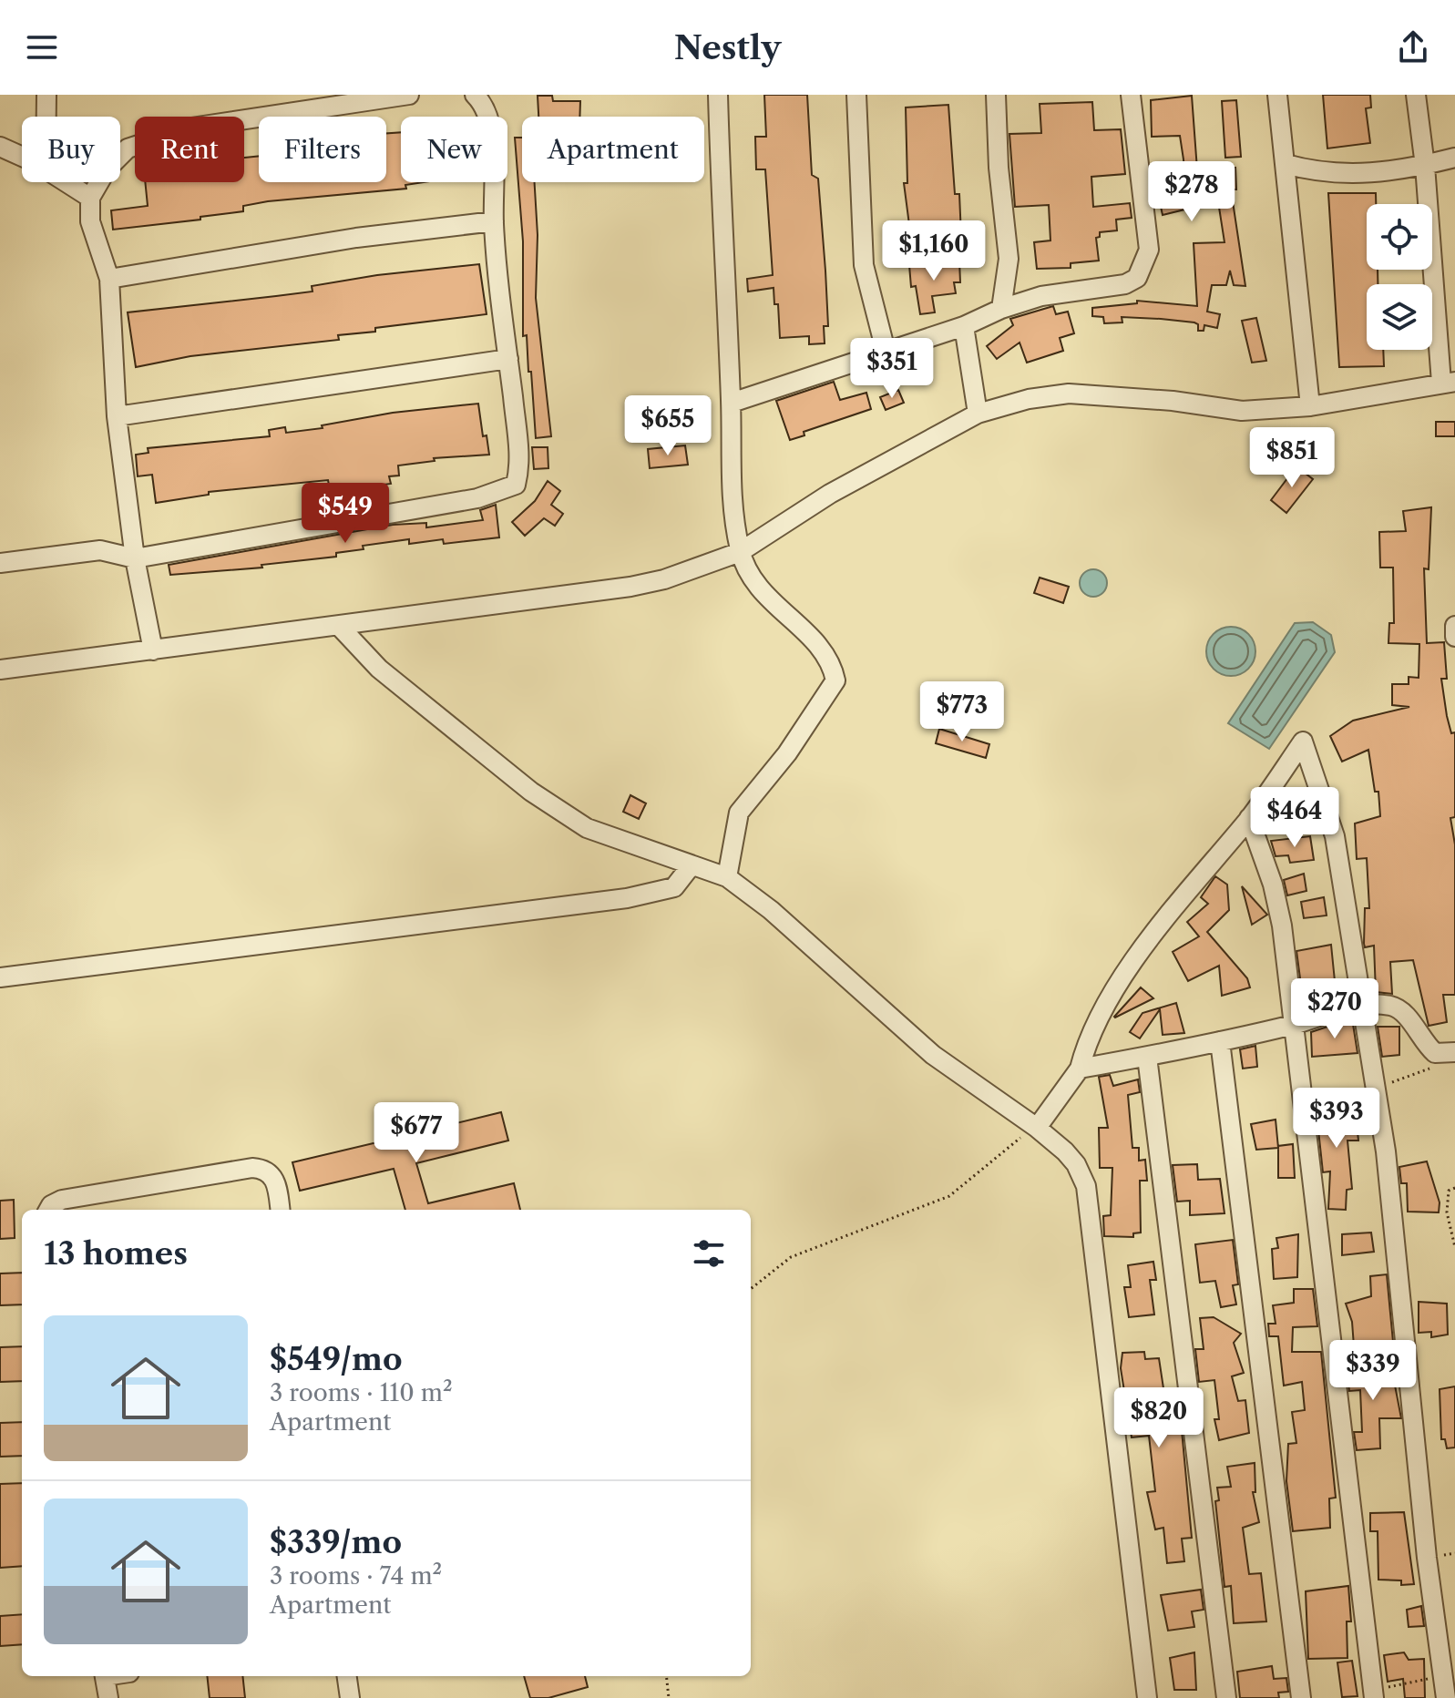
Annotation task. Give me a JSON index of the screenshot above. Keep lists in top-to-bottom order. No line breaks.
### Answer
{"page":{"header":"Nestly","chip":["Buy","Rent","Filters","New","Apartment"],"price":["$278","$1,160","$351","$655","$851","$549","$773","$464","$270","$393","$677","$339","$820"],"heading":"13 homes","list":[{"name":"$549/mo","note":"3 rooms · 110 m² · Apartment"},{"name":"$339/mo","note":"3 rooms · 74 m² · Apartment"}]}}
